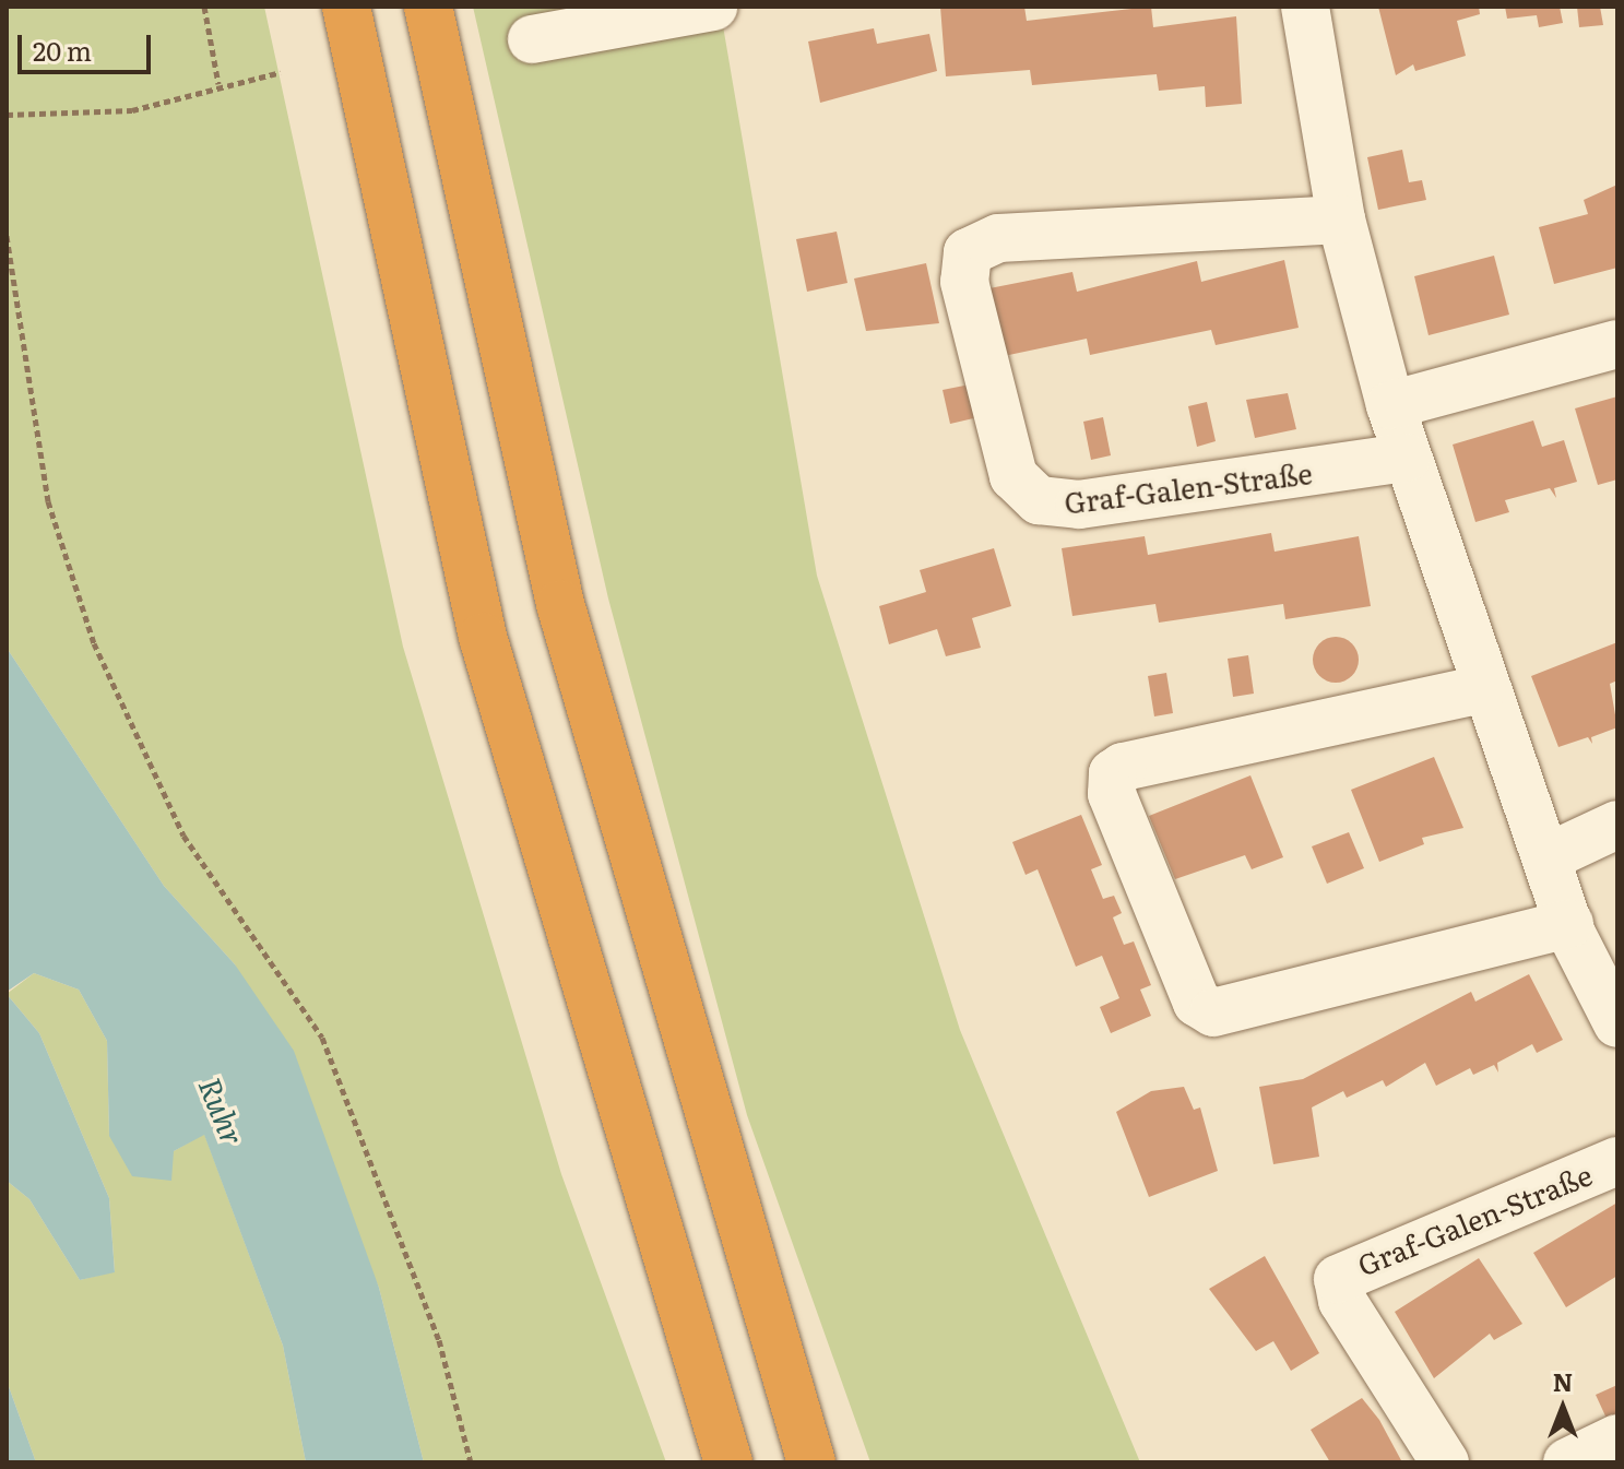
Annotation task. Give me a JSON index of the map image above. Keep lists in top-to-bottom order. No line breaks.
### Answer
{"streets":{"street":["Graf-Galen-Straße"]},"water":["Ruhr"],"scale_bar":"20 m","north":"top"}
